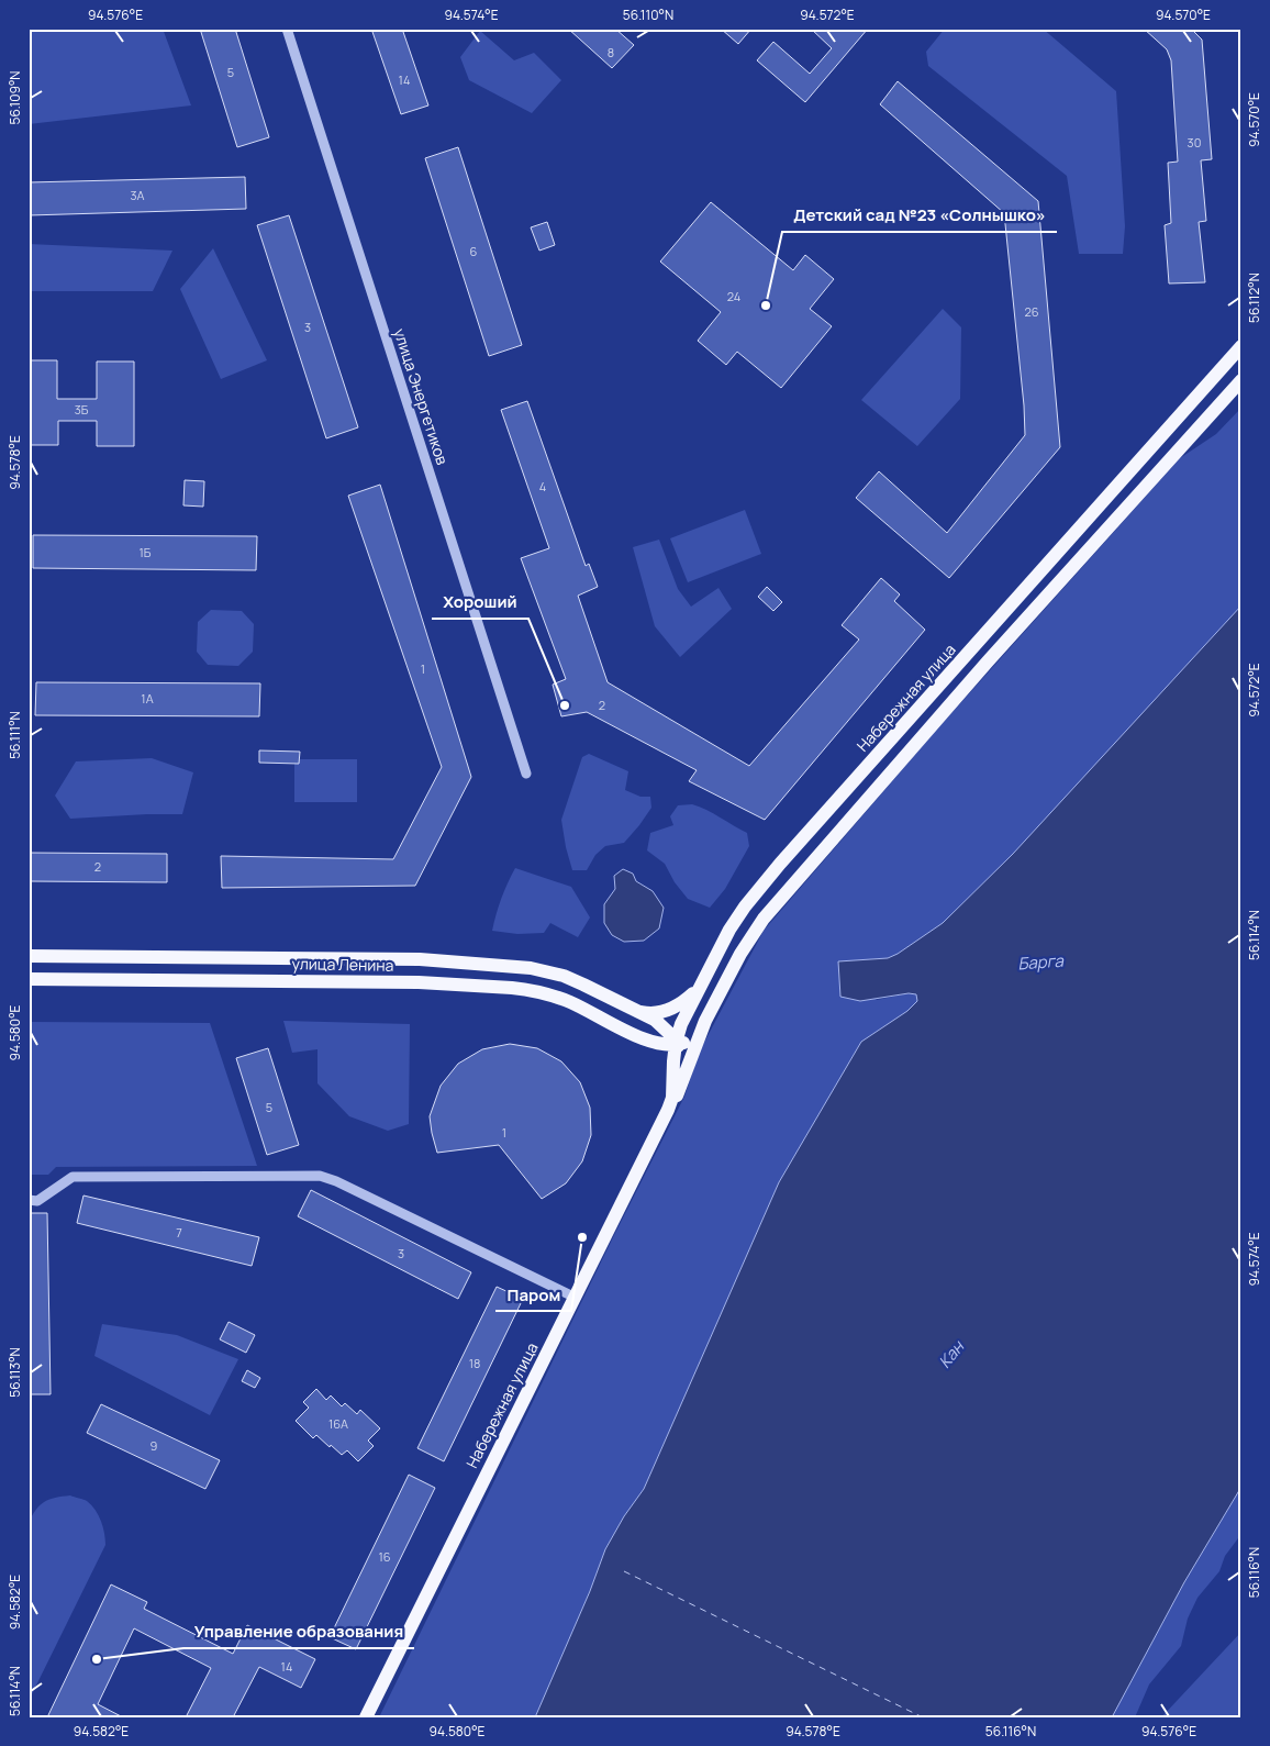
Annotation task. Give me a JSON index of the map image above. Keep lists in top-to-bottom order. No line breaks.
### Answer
{"streets":{"main road":["Набережная улица","улица Ленина"],"street":["улица Энергетиков"]},"crossings":[["Набережная улица","улица Ленина"]],"water":["Барга","Кан"],"places":["Детский сад №23 «Солнышко»","Хороший","Паром","Управление образования"],"house_numbers":["8","5","14","30","3А","6","24","26","3","3Б","4","1Б","1","1А","2","2","5","1","7","3","18","16А","9","16","14"],"coordinates":["94.576°E","94.574°E","56.110°N","94.572°E","94.570°E","56.109°N","56.112°N","94.578°E","56.111°N","56.114°N","94.580°E","56.113°N","56.116°N","94.582°E"]}
